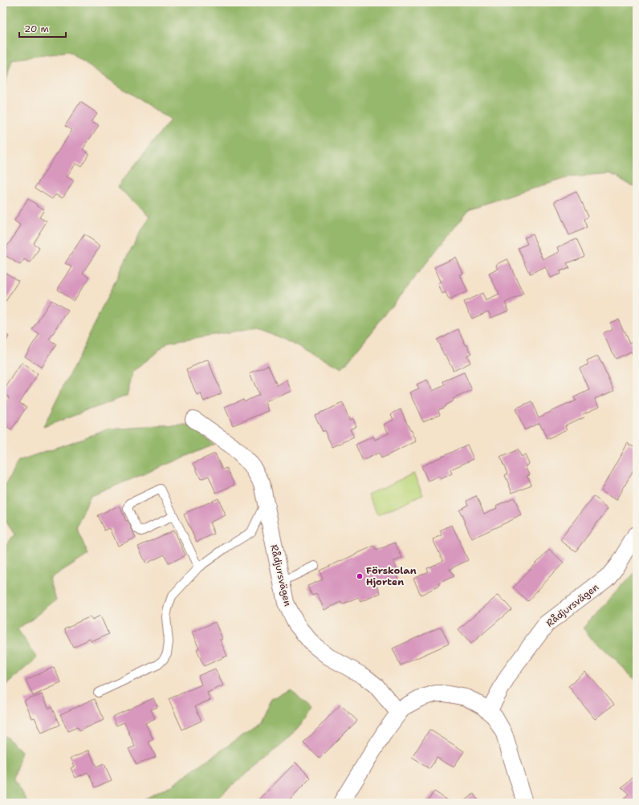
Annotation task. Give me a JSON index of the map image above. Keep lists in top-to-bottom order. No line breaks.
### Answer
{"streets":{"street":["Rådjursvägen"]},"places":["Förskolan Hjorten"],"scale_bar":"20 m"}
